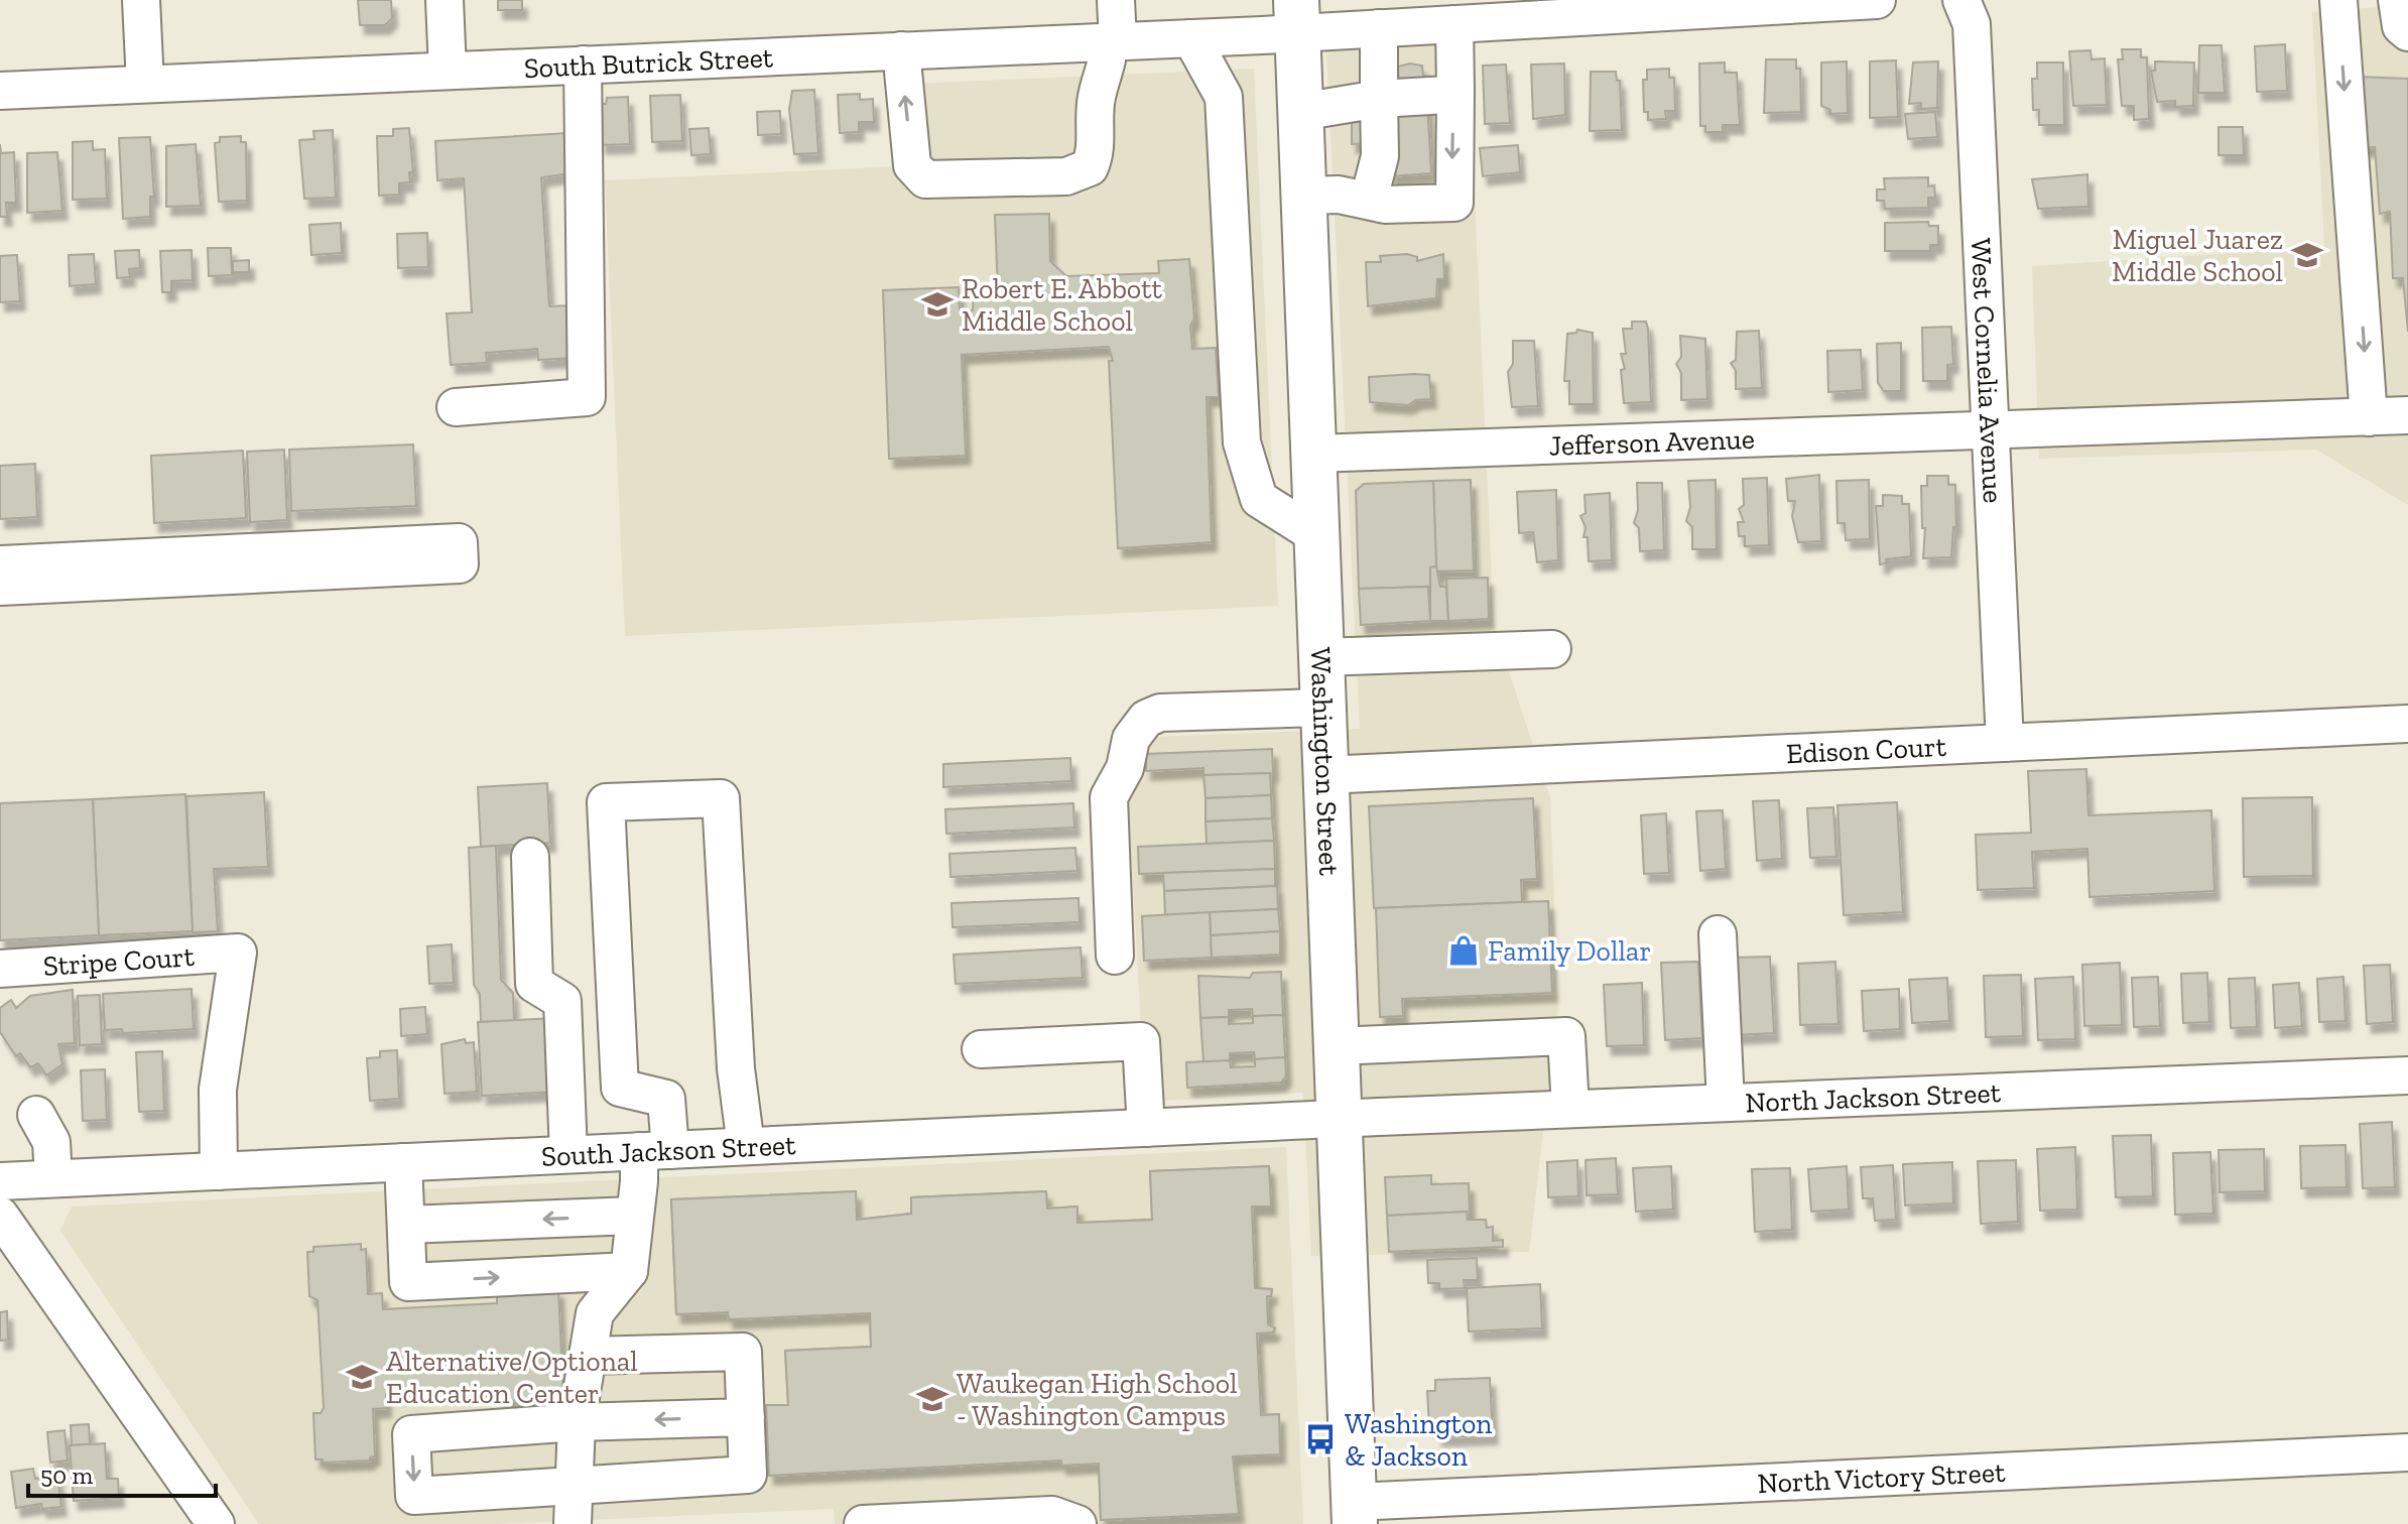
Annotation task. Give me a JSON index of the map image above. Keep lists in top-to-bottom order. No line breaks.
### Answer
{"streets":{"main road":["Washington Street"],"street":["South Butrick Street","West Cornelia Avenue","Jefferson Avenue","Edison Court","Stripe Court","North Jackson Street","South Jackson Street","North Victory Street"]},"crossings":[["South Butrick Street","Washington Street"],["West Cornelia Avenue","Jefferson Avenue"],["West Cornelia Avenue","Edison Court"],["Jefferson Avenue","Washington Street"],["Edison Court","Washington Street"],["Washington Street","North Jackson Street"],["Washington Street","South Jackson Street"],["Washington Street","North Victory Street"],["Stripe Court","South Jackson Street"],["North Jackson Street","South Jackson Street"]],"places":{"school or university":["Miguel Juarez Middle School","Robert E. Abbott Middle School","Alternative/Optional Education Center","Waukegan High School - Washington Campus"],"shop":["Family Dollar"],"bus stop":["Washington & Jackson"]},"scale_bar":"50 m"}
